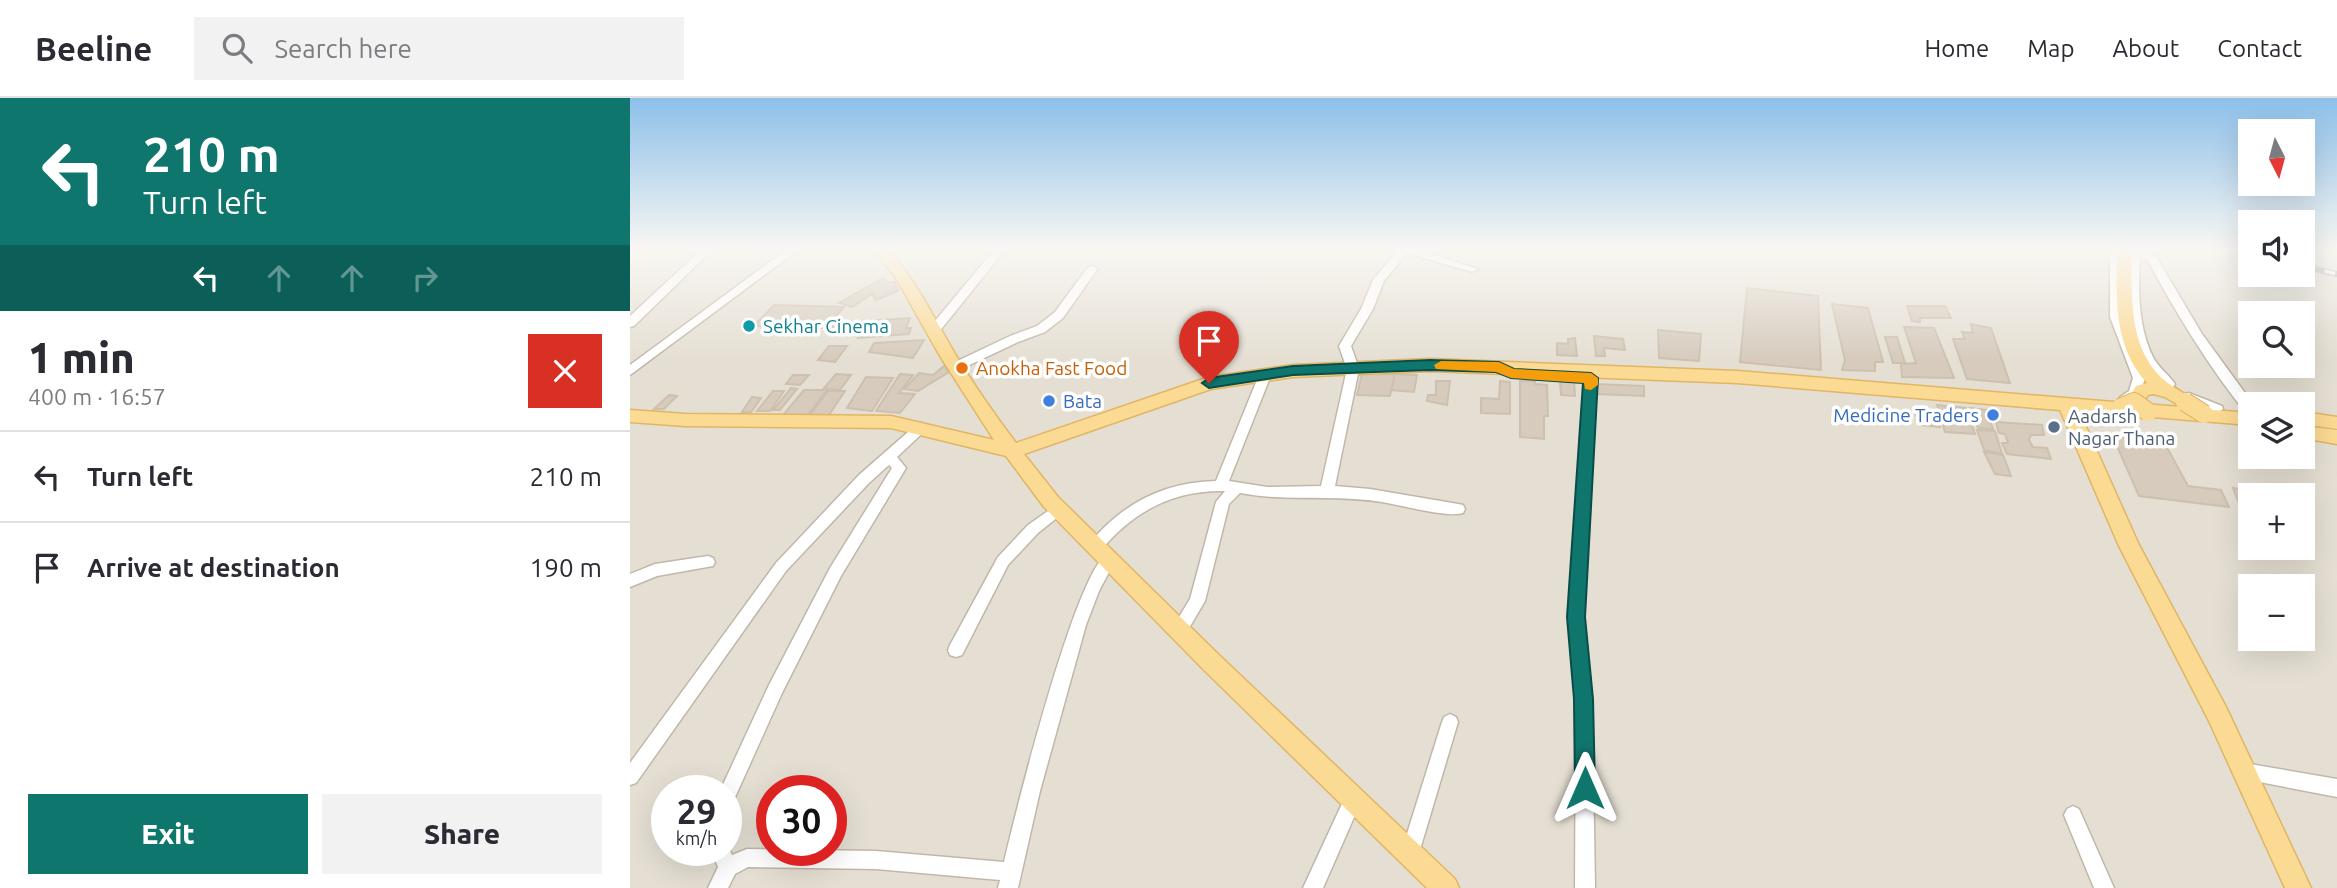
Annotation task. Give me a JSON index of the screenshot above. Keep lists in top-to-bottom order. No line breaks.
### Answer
{"places":["Sekhar Cinema","Anokha Fast Food","Bata","Medicine Traders","Aadarsh Nagar Thana"],"north":"bottom","page":{"header":"Beeline","search":"Search here","nav":["Home","Map","About","Contact"],"turn":["210 m","Turn left"],"map_buttons":["+","−"],"heading":["1 min","400 m · 16:57"],"list":[{"name":"Turn left","value":"210 m"},{"name":"Arrive at destination","value":"190 m"}],"speed":"29 km/h","limit":"30","buttons":["Exit","Share"]}}
